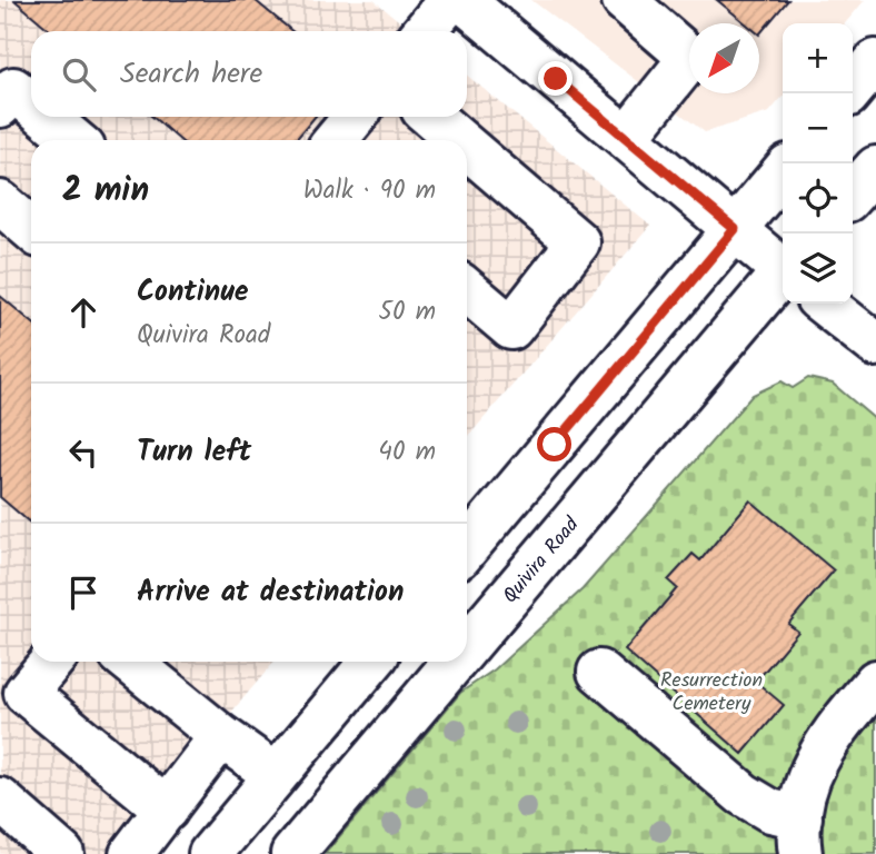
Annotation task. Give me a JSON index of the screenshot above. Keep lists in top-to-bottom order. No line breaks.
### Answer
{"streets":{"main road":["Quivira Road"]},"parks":["Resurrection Cemetery"],"north":"bottom left","page":{"map_buttons":["+","−"],"search":"Search here","heading":["2 min","Walk · 90 m"],"list":[["Continue","Quivira Road","50 m"],["Turn left","40 m"],"Arrive at destination"]}}
